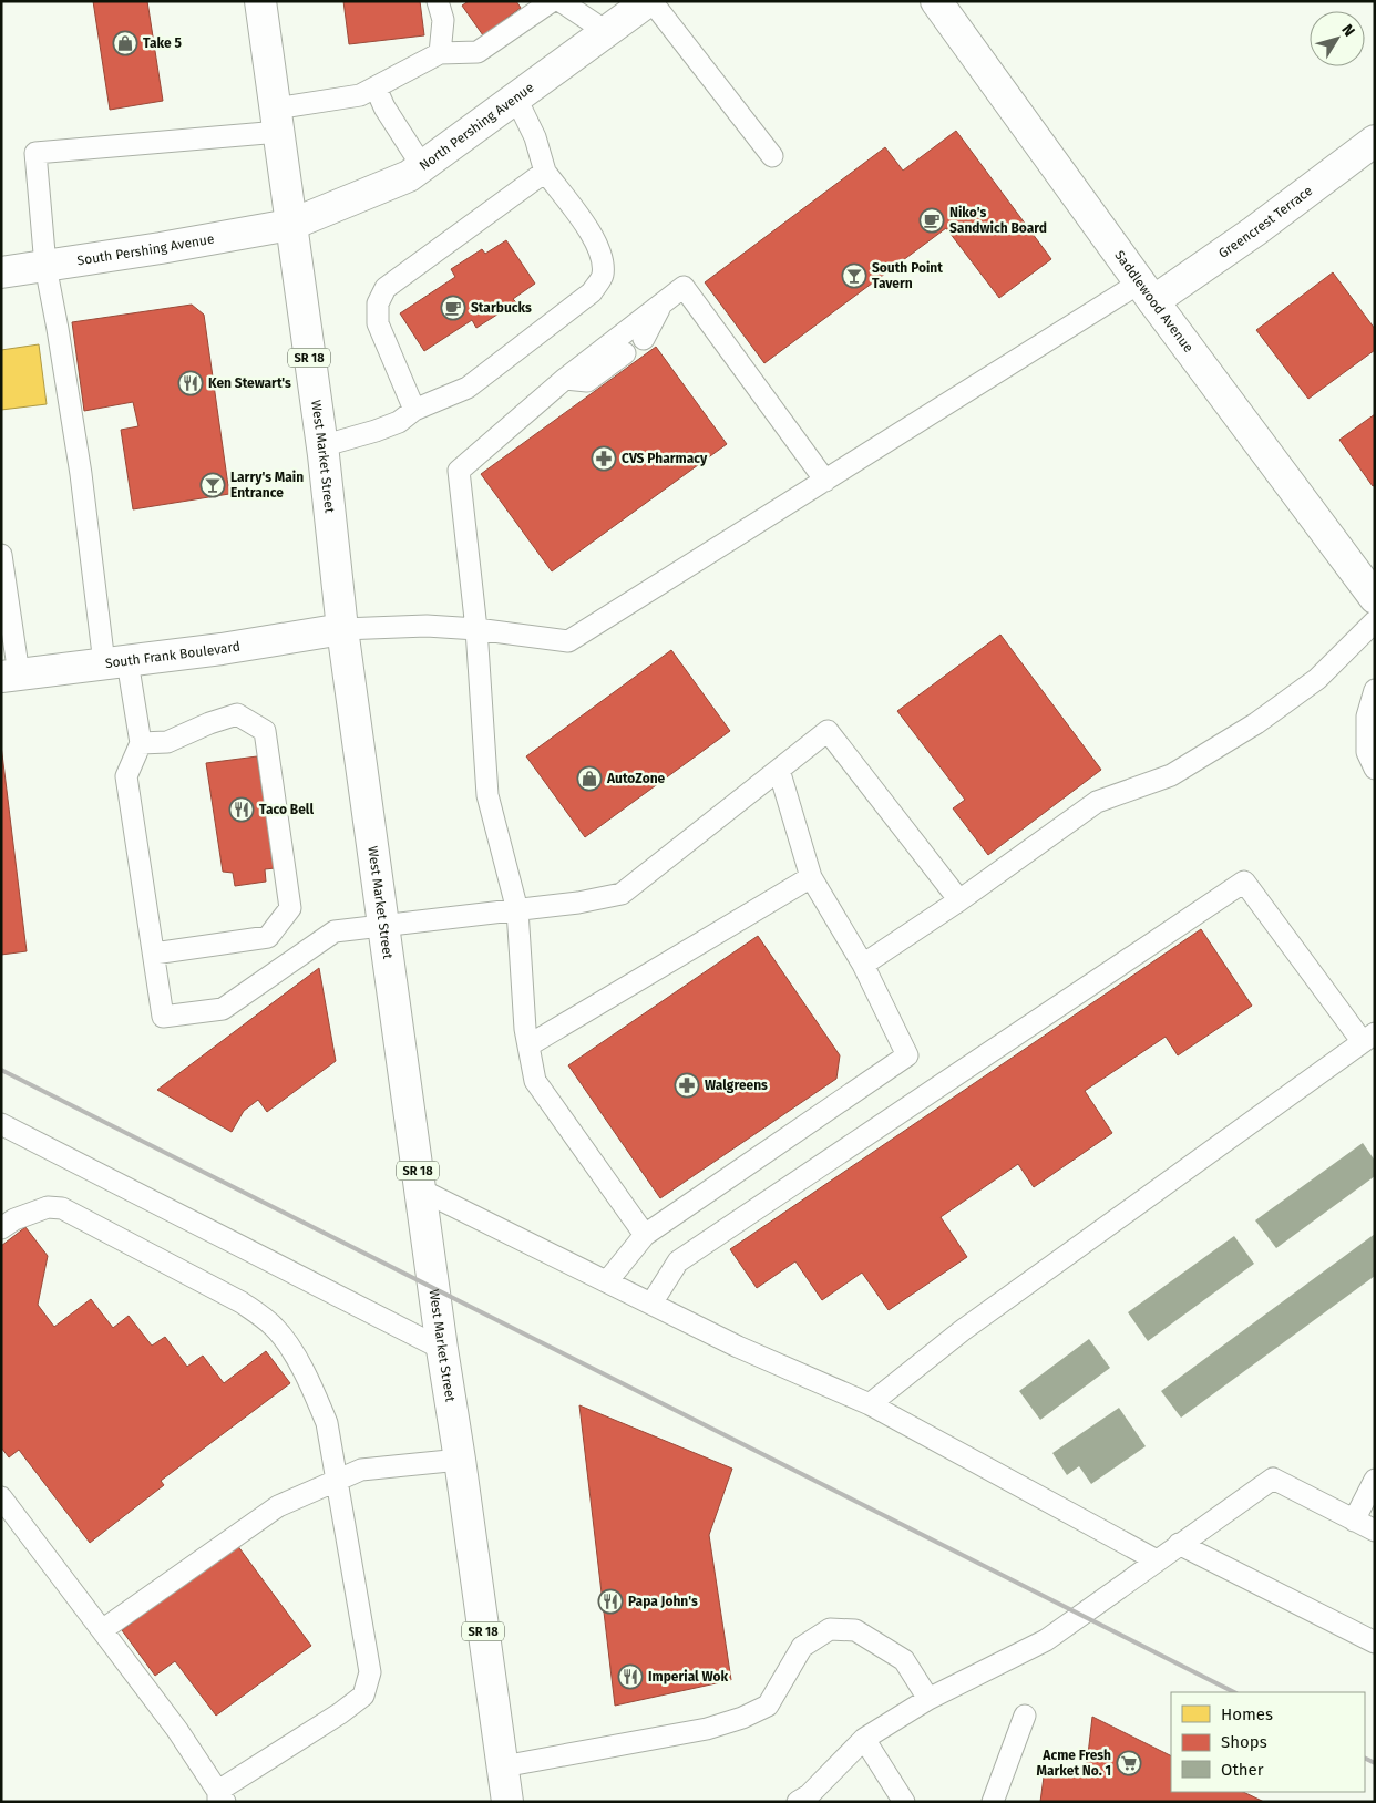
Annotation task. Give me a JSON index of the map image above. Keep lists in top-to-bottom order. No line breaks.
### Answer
{"streets":{"street":["North Pershing Avenue","Greencrest Terrace","South Pershing Avenue","Saddlewood Avenue","SR 18","West Market Street","South Frank Boulevard"]},"crossings":[["North Pershing Avenue","South Pershing Avenue"],["North Pershing Avenue","West Market Street"],["Greencrest Terrace","Saddlewood Avenue"],["South Pershing Avenue","West Market Street"],["West Market Street","South Frank Boulevard"]],"places":{"shop":["Take 5","AutoZone"],"cafe":["Niko's Sandwich Board","Starbucks"],"bar":["South Point Tavern","Larry's Main Entrance"],"restaurant":["Ken Stewart's","Taco Bell","Papa John's","Imperial Wok"],"pharmacy":["CVS Pharmacy","Walgreens"],"supermarket":["Acme Fresh Market No. 1"]},"legend":["Homes","Shops","Other"],"north":"top right"}
